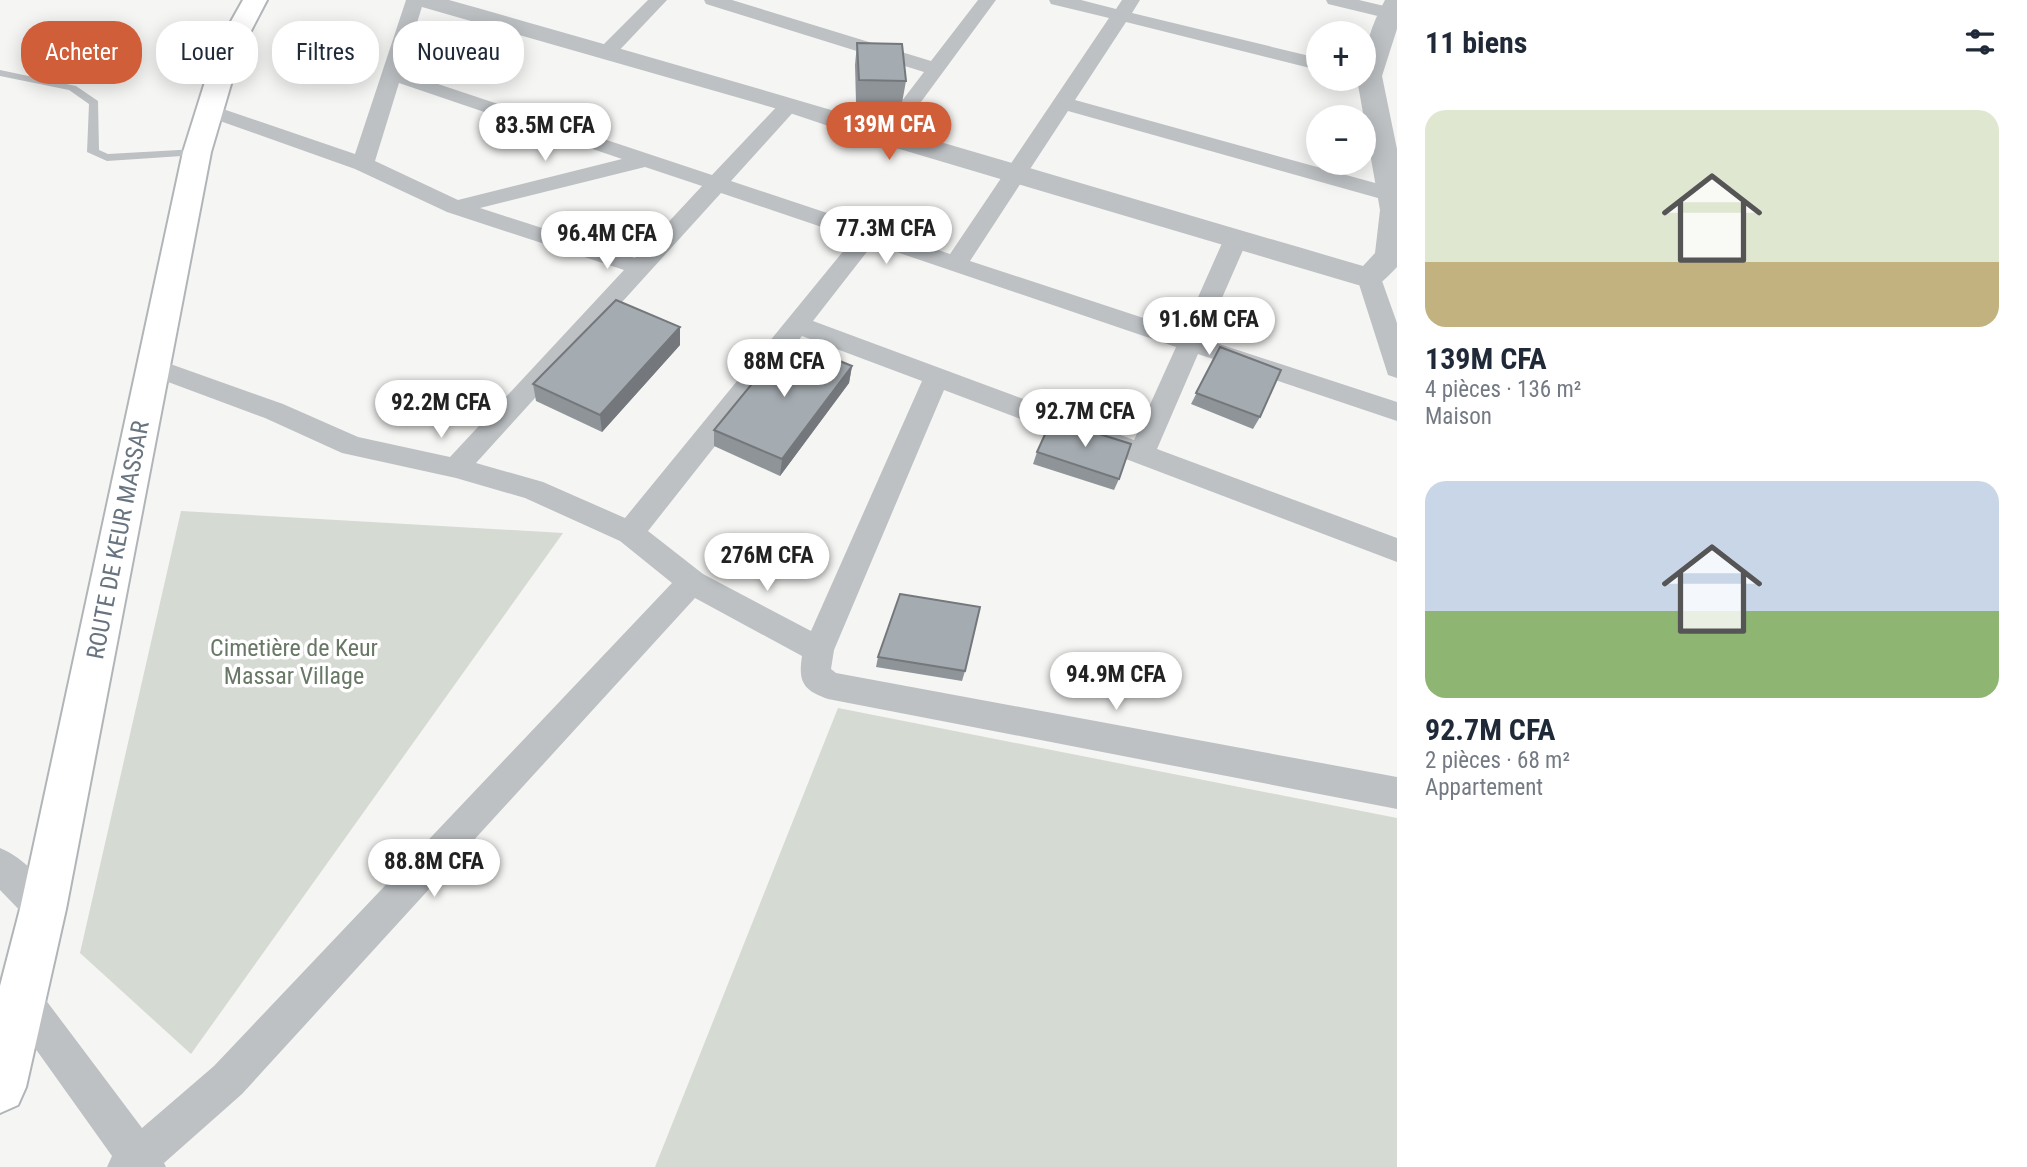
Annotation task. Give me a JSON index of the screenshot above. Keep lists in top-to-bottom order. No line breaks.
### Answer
{"streets":{"main road":["ROUTE DE KEUR MASSAR"]},"parks":["Cimetière de Keur Massar Village"],"page":{"heading":"11 biens","map_buttons":["+","−"],"chip":["Acheter","Louer","Filtres","Nouveau"],"list":[{"name":"139M CFA","note":"4 pièces · 136 m² · Maison"},{"name":"92.7M CFA","note":"2 pièces · 68 m² · Appartement"}],"price":["139M CFA","83.5M CFA","77.3M CFA","96.4M CFA","91.6M CFA","88M CFA","92.2M CFA","92.7M CFA","276M CFA","94.9M CFA","88.8M CFA"]}}
